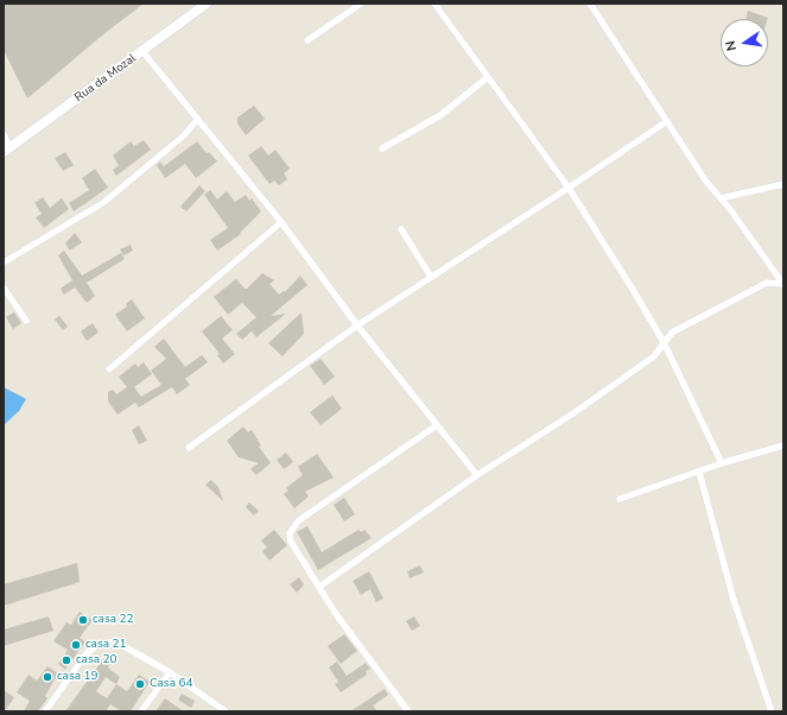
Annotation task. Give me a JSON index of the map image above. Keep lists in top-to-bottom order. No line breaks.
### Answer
{"streets":{"main road":["Rua da Mozal"]},"places":["casa 22","casa 21","casa 20","casa 19","Casa 64"],"north":"left"}
